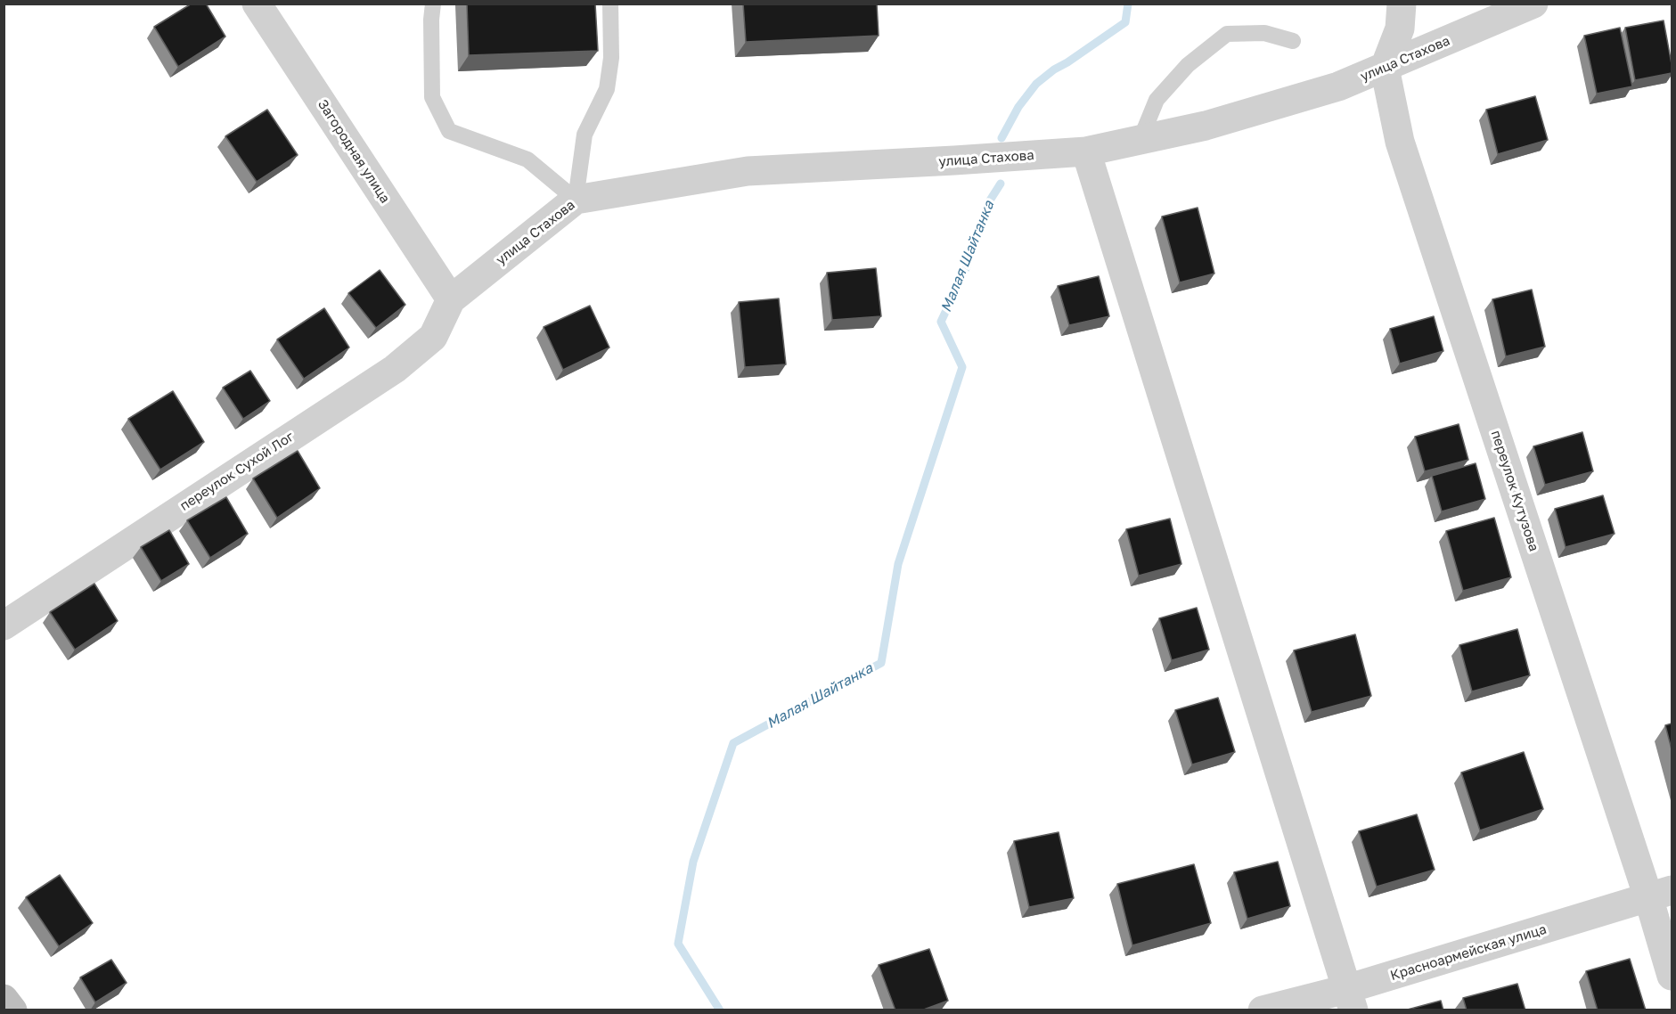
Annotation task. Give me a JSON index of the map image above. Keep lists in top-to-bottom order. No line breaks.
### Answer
{"streets":{"street":["улица Стахова","Загородная улица","переулок Сухой Лог","переулок Кутузова","Красноармейская улица"]},"crossings":[["улица Стахова","Загородная улица"],["улица Стахова","переулок Сухой Лог"],["улица Стахова","переулок Кутузова"],["Загородная улица","переулок Сухой Лог"],["переулок Кутузова","Красноармейская улица"]],"water":["Малая Шайтанка"]}
